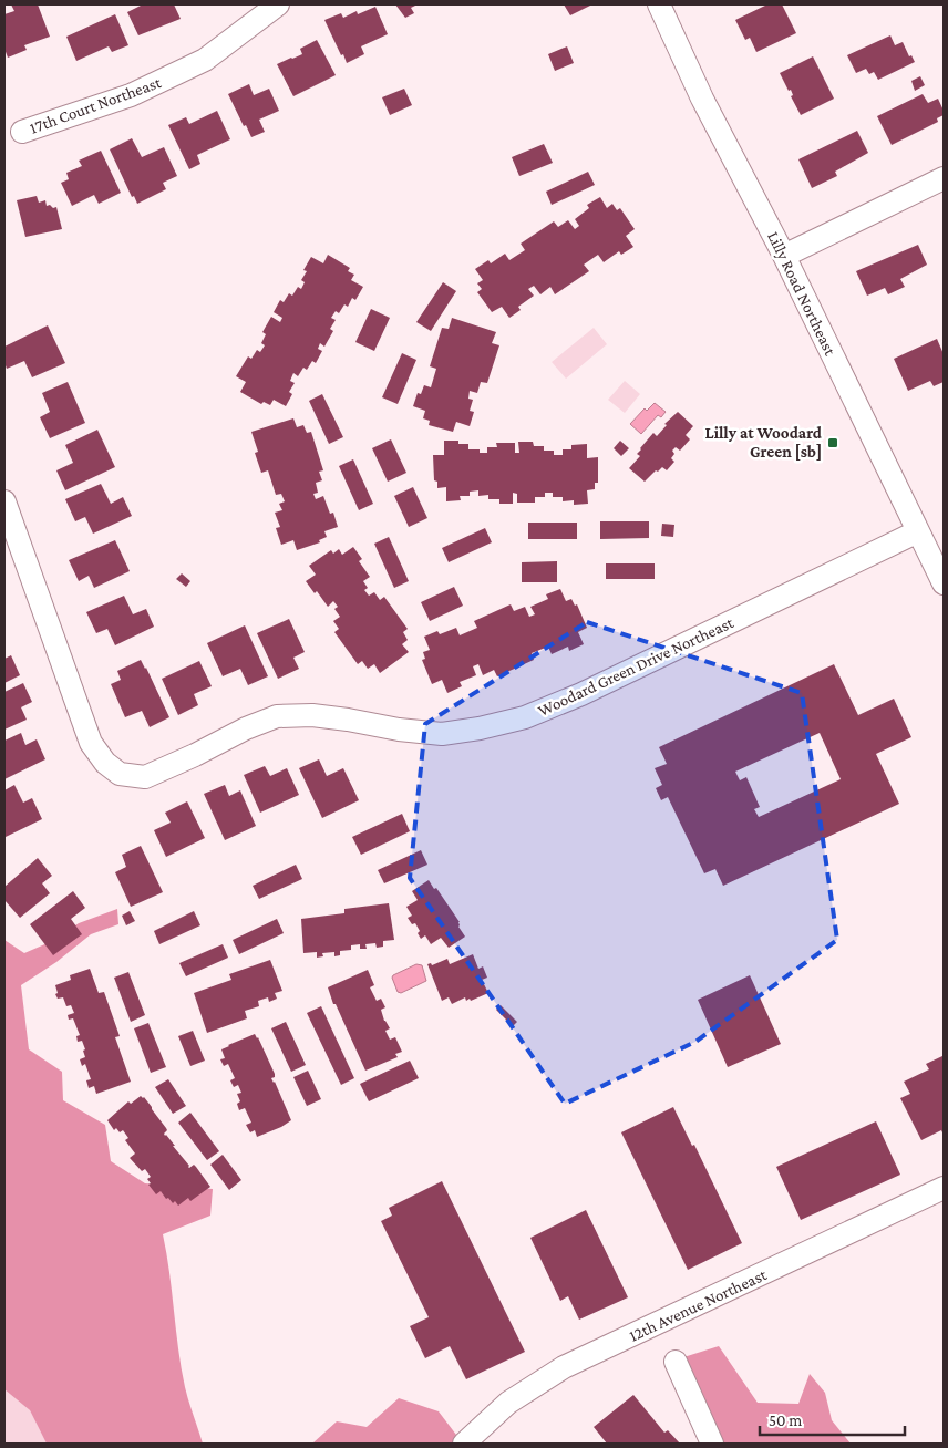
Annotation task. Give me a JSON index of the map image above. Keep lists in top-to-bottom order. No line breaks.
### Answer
{"streets":{"street":["17th Court Northeast","Lilly Road Northeast","Woodard Green Drive Northeast","12th Avenue Northeast"]},"crossings":[["Lilly Road Northeast","Woodard Green Drive Northeast"]],"places":{"transit":["Lilly at Woodard Green [sb]"]},"scale_bar":"50 m"}
